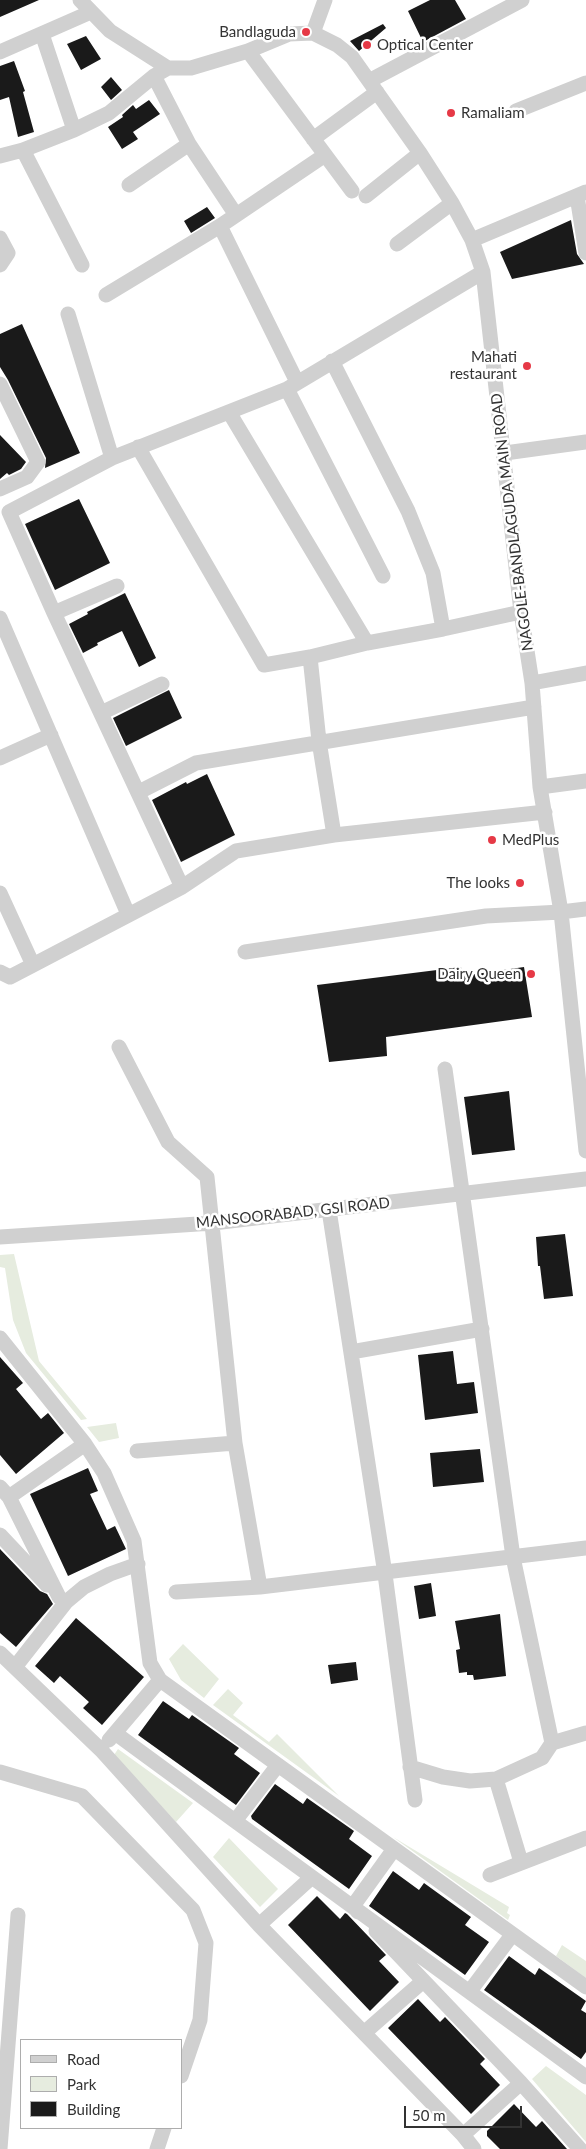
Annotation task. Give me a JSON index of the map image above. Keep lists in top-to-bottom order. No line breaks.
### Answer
{"streets":{"street":["NAGOLE-BANDLAGUDA MAIN ROAD","MANSOORABAD, GSI ROAD"]},"places":["Bandlaguda","Optical Center","Ramaliam","Mahati restaurant","MedPlus","The looks","Dairy Queen"],"legend":["Road","Park","Building"],"scale_bar":"50 m"}
